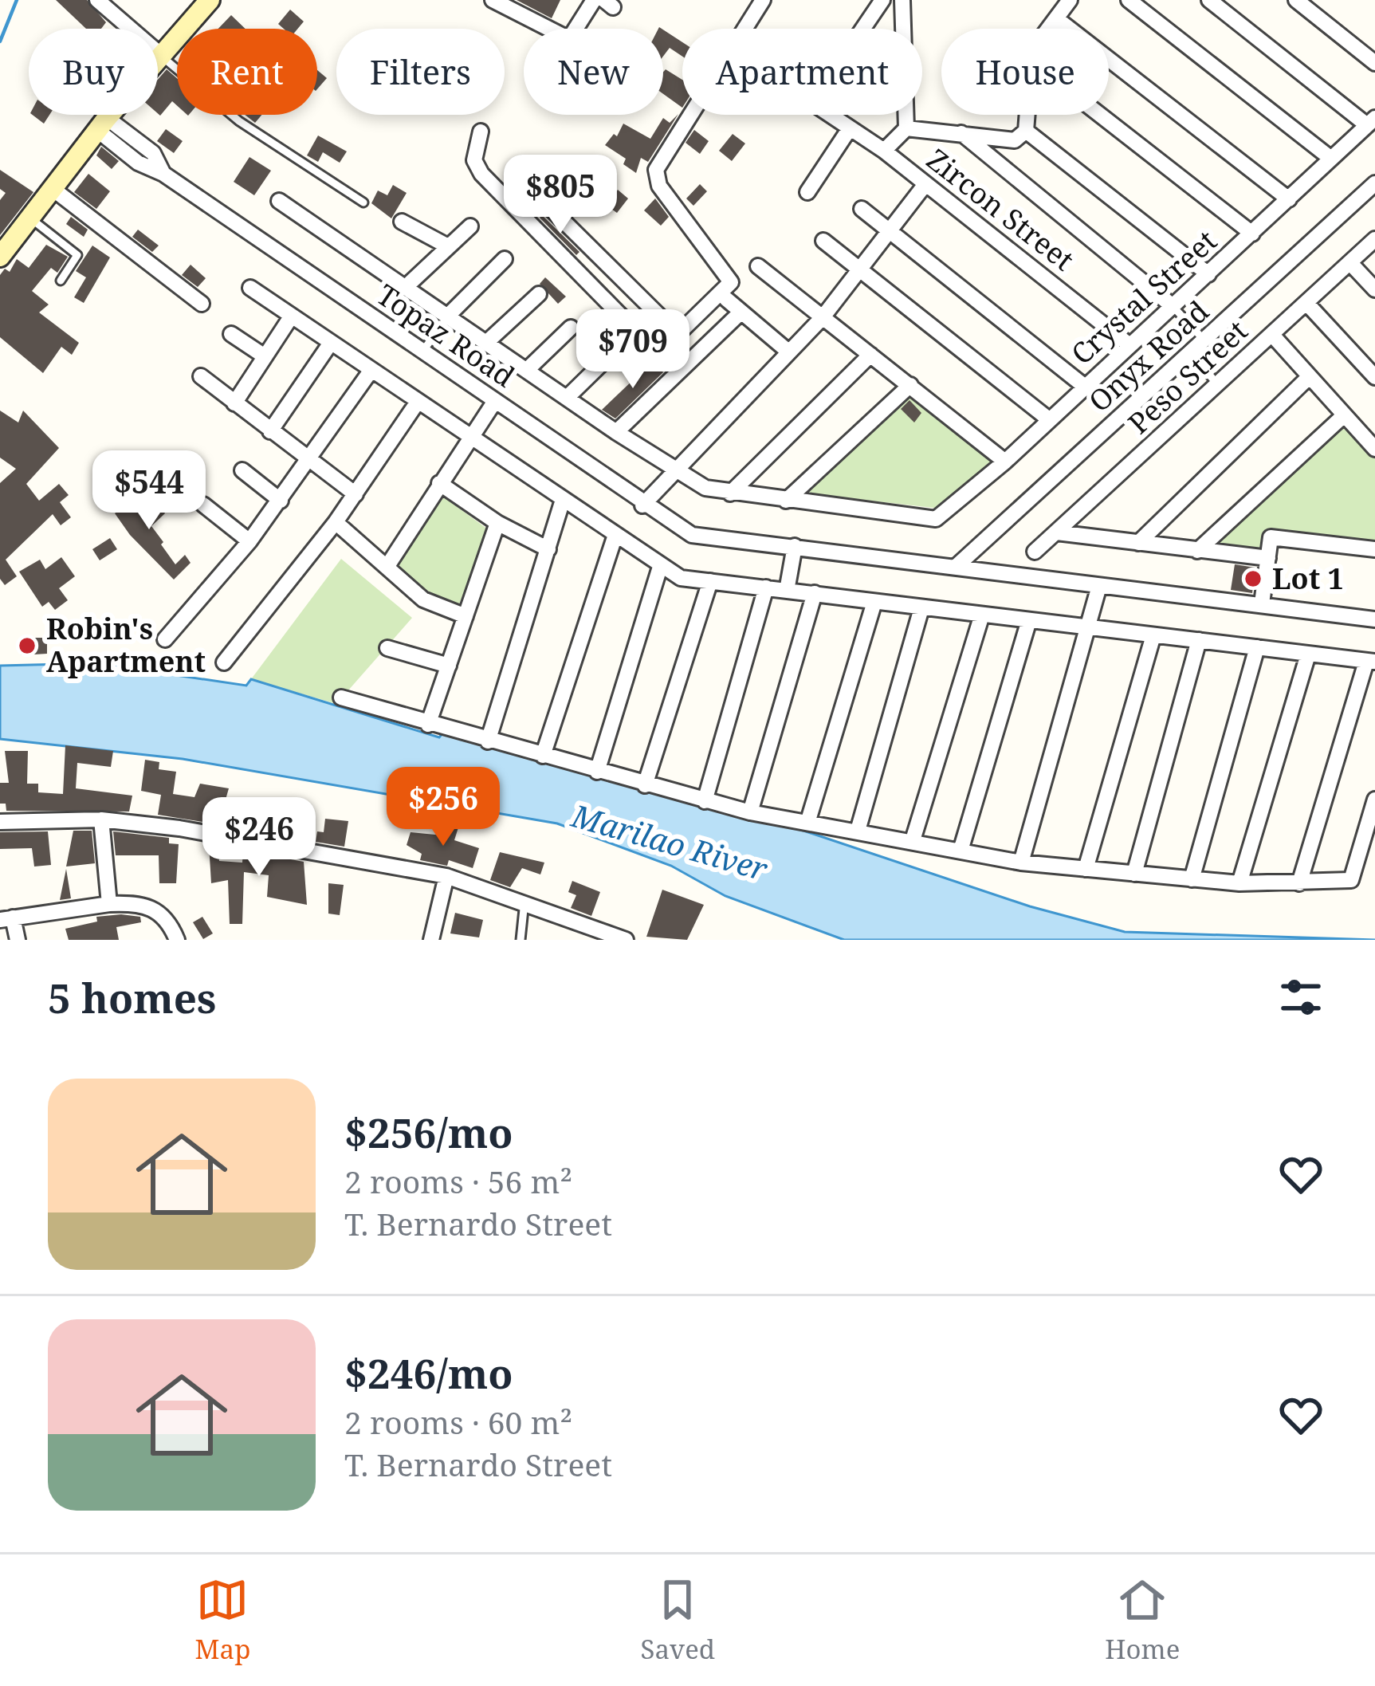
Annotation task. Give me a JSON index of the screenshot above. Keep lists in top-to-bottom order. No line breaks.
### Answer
{"streets":{"street":["Zircon Street","Crystal Street","Topaz Road","Onyx Road","Peso Street"]},"crossings":[["Zircon Street","Crystal Street"],["Topaz Road","Onyx Road"]],"water":["Marilao River"],"places":["Lot 1","Robin's Apartment"],"page":{"chip":["Buy","Rent","Filters","New","Apartment","House"],"price":["$805","$709","$544","$256","$246"],"heading":"5 homes","list":[{"name":"$256/mo","note":"2 rooms · 56 m² · T. Bernardo Street"},{"name":"$246/mo","note":"2 rooms · 60 m² · T. Bernardo Street"}],"tabs":["Map","Saved","Home"]}}
